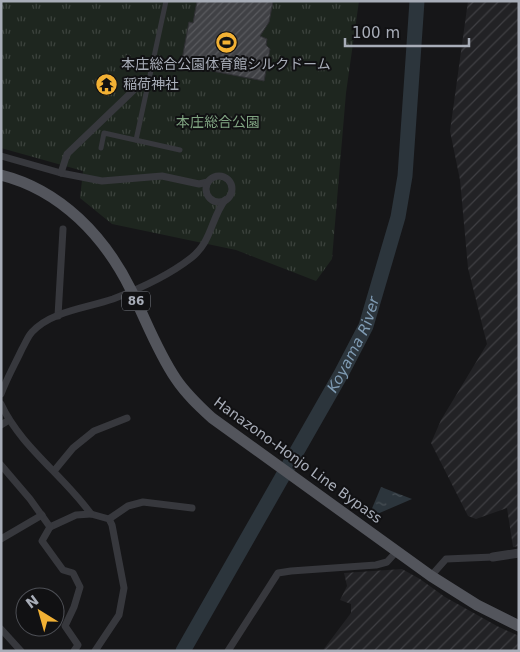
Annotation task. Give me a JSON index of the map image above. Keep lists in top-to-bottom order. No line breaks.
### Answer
{"streets":{"main road":["86","Hanazono-Honjo Line Bypass"]},"water":["Koyama River"],"parks":["本庄総合公園"],"places":{"sports":["本庄総合公園体育館シルクドーム"],"temple":["稲荷神社"]},"scale_bar":"100 m","north":"top left"}
